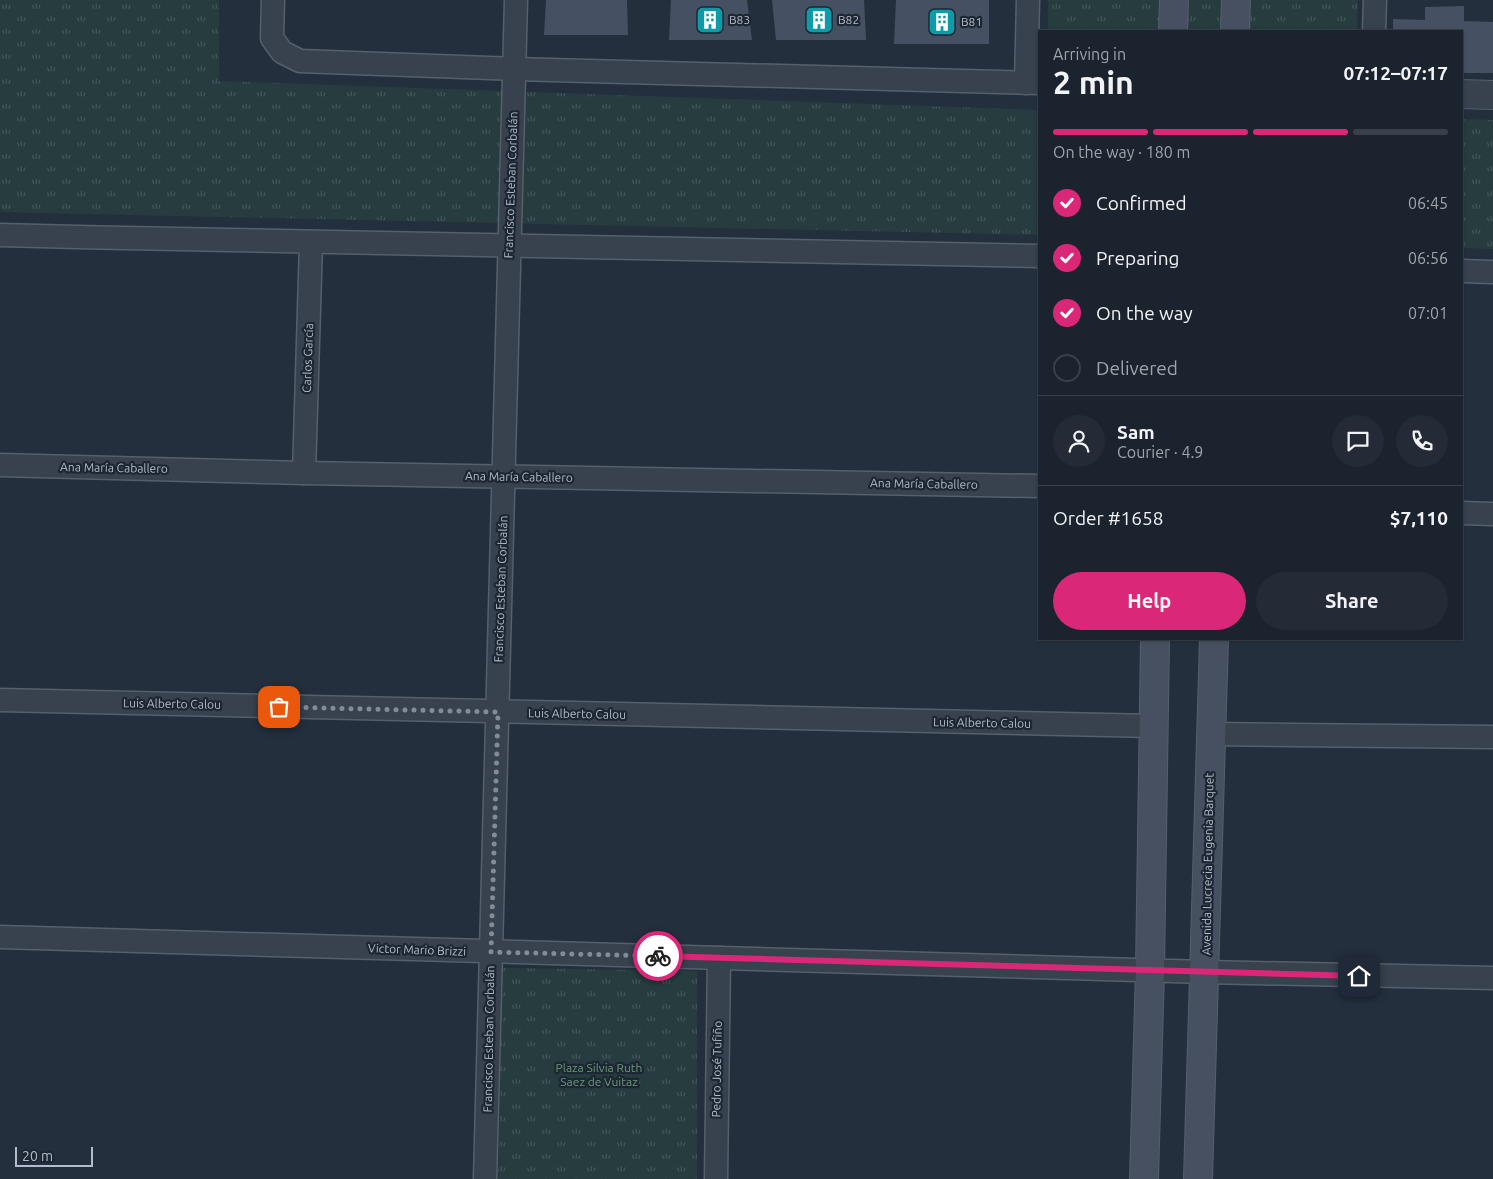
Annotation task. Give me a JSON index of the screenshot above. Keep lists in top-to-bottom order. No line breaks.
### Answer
{"streets":{"main road":["Avenida Lucrecia Eugenia Barquet"],"street":["Francisco Esteban Corbalán","Carlos García","Ana María Caballero","Luis Alberto Calou","Victor Mario Brizzi","Pedro José Tufiño"]},"crossings":[["Francisco Esteban Corbalán","Ana María Caballero"],["Francisco Esteban Corbalán","Luis Alberto Calou"],["Francisco Esteban Corbalán","Victor Mario Brizzi"],["Carlos García","Ana María Caballero"],["Avenida Lucrecia Eugenia Barquet","Victor Mario Brizzi"],["Victor Mario Brizzi","Pedro José Tufiño"]],"parks":["Plaza Silvia Ruth Saez de Vuitaz"],"places":{"building":["B83","B82","B81"]},"scale_bar":"20 m","page":{"heading":["2 min","Arriving in","07:12–07:17"],"panel":["Sam","Courier · 4.9","Order #1658","$7,110"],"bar":"On the way · 180 m","list":[["Confirmed","06:45"],["Preparing","06:56"],["On the way","07:01"],"Delivered"],"buttons":["Help","Share"],"scale":"20 m"}}
